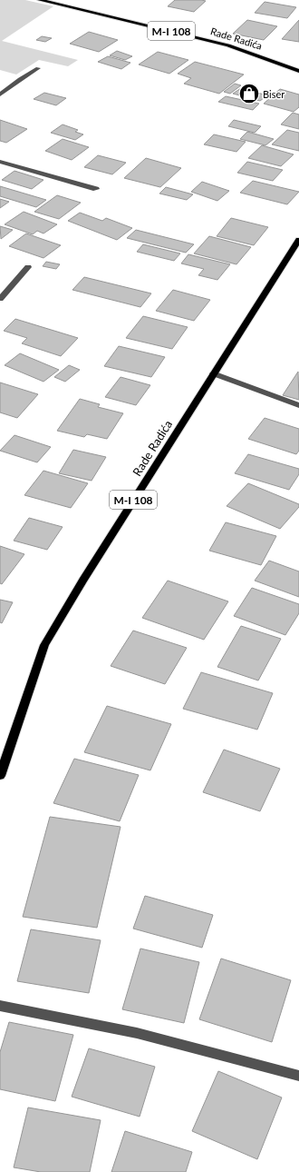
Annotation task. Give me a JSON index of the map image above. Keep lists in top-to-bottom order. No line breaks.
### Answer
{"streets":{"main road":["M-I 108","Rade Radića"]},"places":{"shop":["Biser"]}}
